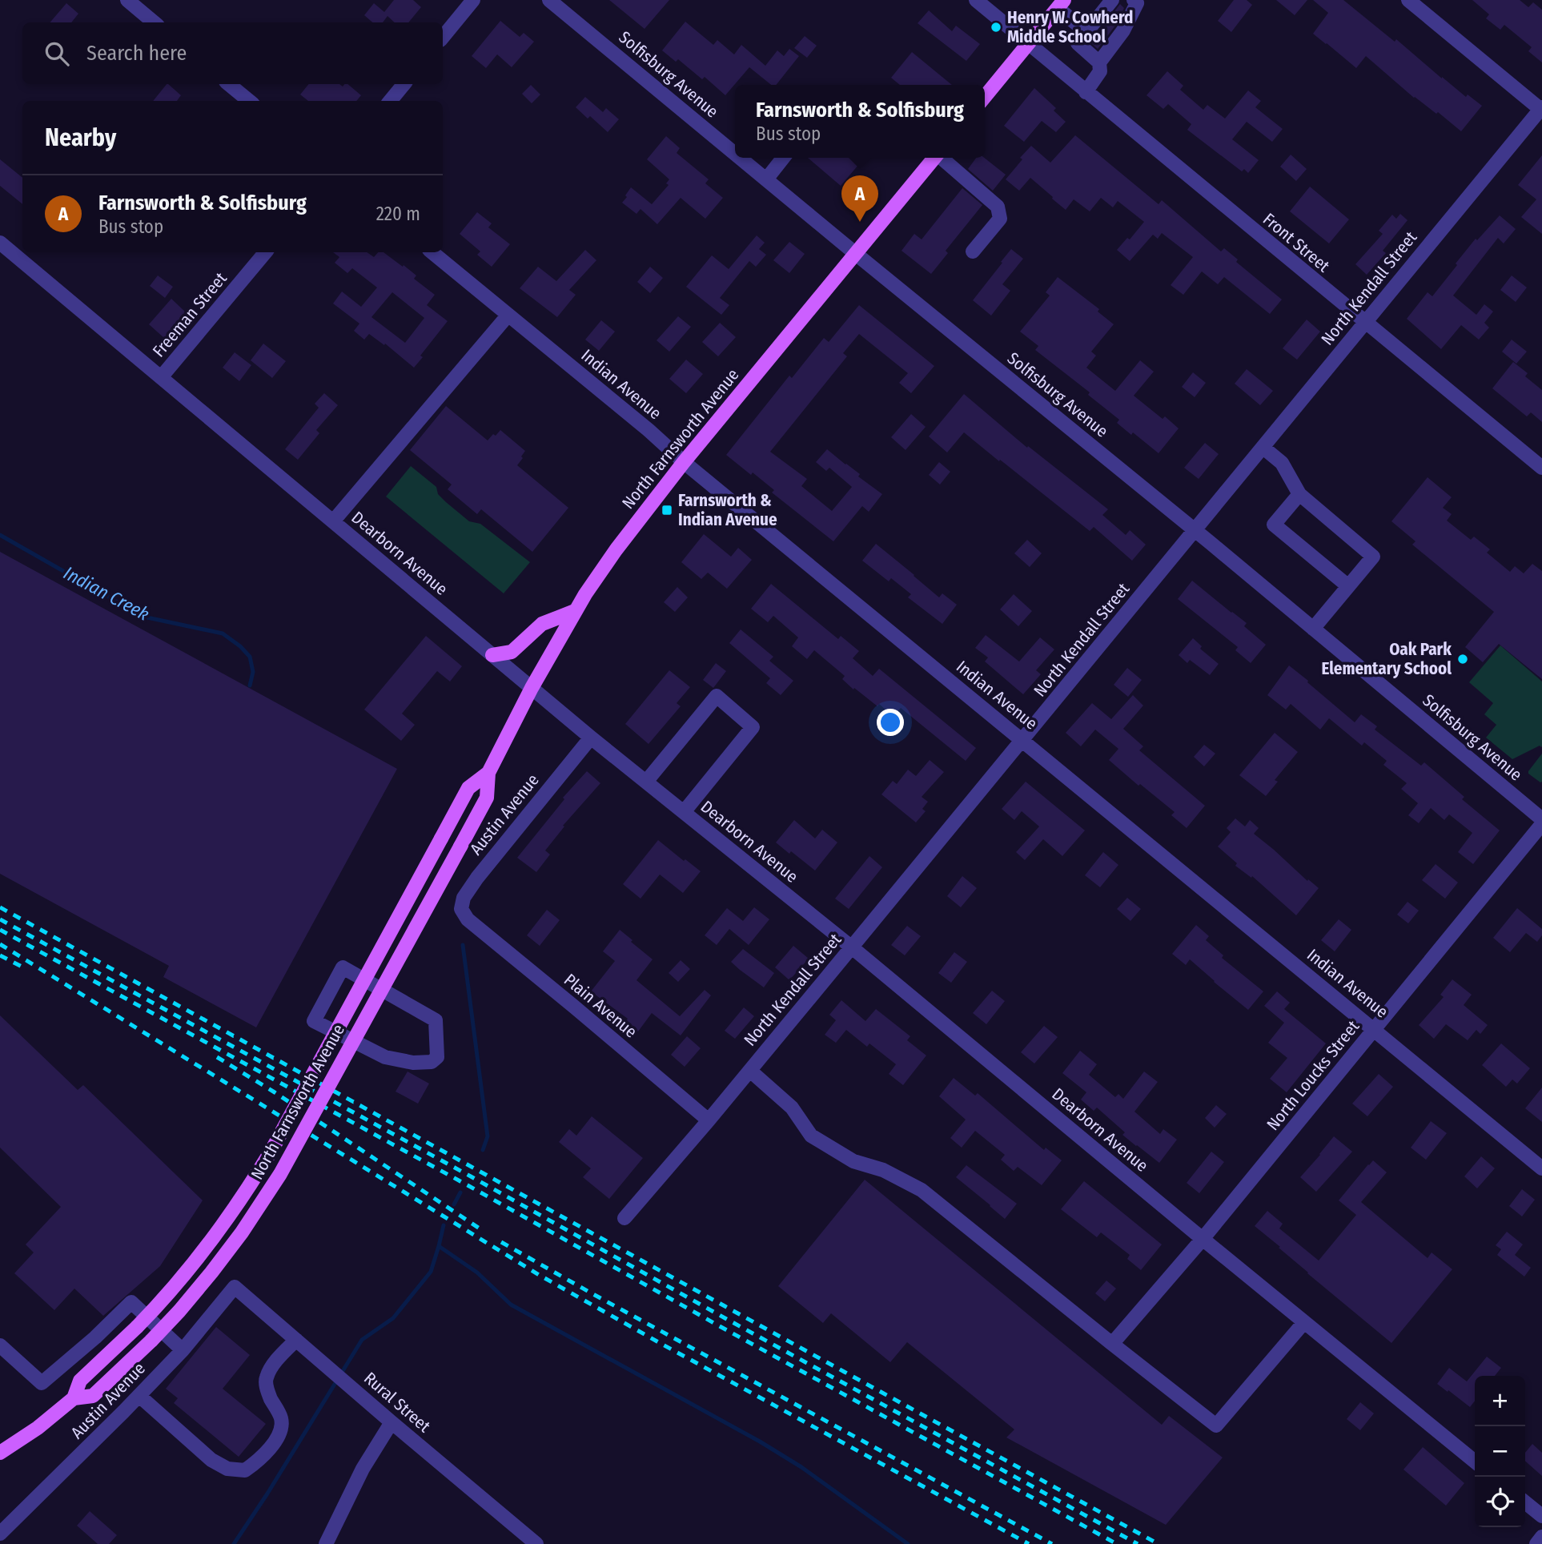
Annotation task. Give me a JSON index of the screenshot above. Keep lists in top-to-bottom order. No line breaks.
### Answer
{"streets":{"main road":["North Farnsworth Avenue"],"street":["Solfisburg Avenue","Front Street","North Kendall Street","Freeman Street","Indian Avenue","Dearborn Avenue","Austin Avenue","Plain Avenue","North Loucks Street","Rural Street"]},"crossings":[["Solfisburg Avenue","North Kendall Street"],["Solfisburg Avenue","North Farnsworth Avenue"],["Front Street","North Kendall Street"],["North Kendall Street","Indian Avenue"],["North Kendall Street","Dearborn Avenue"],["North Kendall Street","Plain Avenue"],["Freeman Street","Dearborn Avenue"],["Indian Avenue","North Farnsworth Avenue"],["Indian Avenue","North Loucks Street"],["North Farnsworth Avenue","Dearborn Avenue"],["Dearborn Avenue","Austin Avenue"],["Dearborn Avenue","North Loucks Street"],["Austin Avenue","Plain Avenue"],["Austin Avenue","Rural Street"]],"water":["Indian Creek"],"places":{"other":["Henry W. Cowherd Middle School","Oak Park Elementary School"],"transit":["Farnsworth & Indian Avenue"]},"page":{"search":"Search here","popup":["Farnsworth & Solfisburg","Bus stop"],"heading":"Nearby","list":[{"mark":"A","name":"Farnsworth & Solfisburg","note":"Bus stop","value":"220 m"}],"pins":"A","map_buttons":["+","−"]}}
